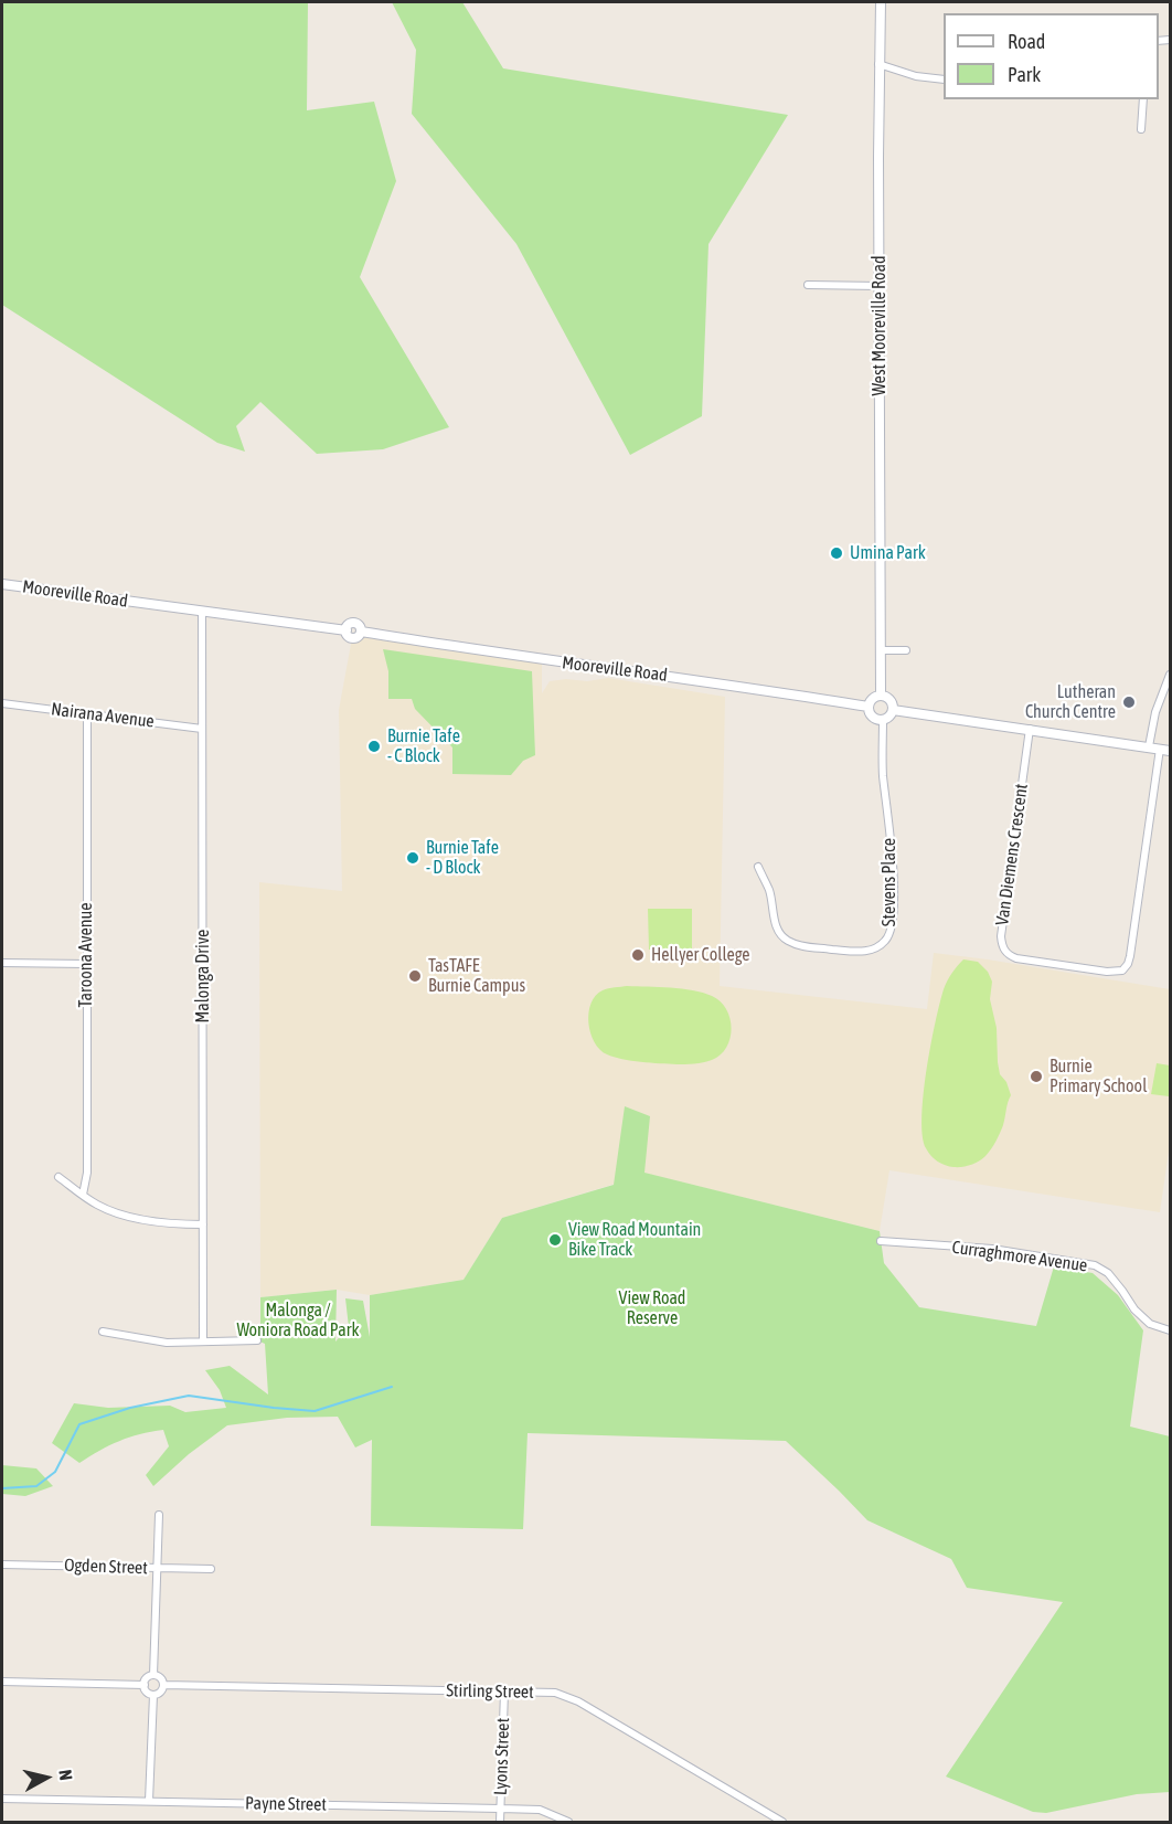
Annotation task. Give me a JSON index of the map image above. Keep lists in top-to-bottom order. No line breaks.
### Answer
{"streets":{"main road":["West Mooreville Road","Mooreville Road"],"street":["Nairana Avenue","Van Diemens Crescent","Stevens Place","Taroona Avenue","Malonga Drive","Curraghmore Avenue","Ogden Street","Stirling Street","Lyons Street","Payne Street"]},"crossings":[["West Mooreville Road","Mooreville Road"],["West Mooreville Road","Stevens Place"],["Mooreville Road","Stevens Place"],["Mooreville Road","Malonga Drive"],["Nairana Avenue","Taroona Avenue"],["Nairana Avenue","Malonga Drive"],["Stirling Street","Lyons Street"],["Lyons Street","Payne Street"]],"parks":["View Road Reserve","Malonga / Woniora Road Park"],"places":["Umina Park","Lutheran Church Centre","Burnie Tafe - C Block","Burnie Tafe - D Block","Hellyer College","TasTAFE Burnie Campus","Burnie Primary School","View Road Mountain Bike Track"],"legend":["Road","Park"],"north":"right"}
